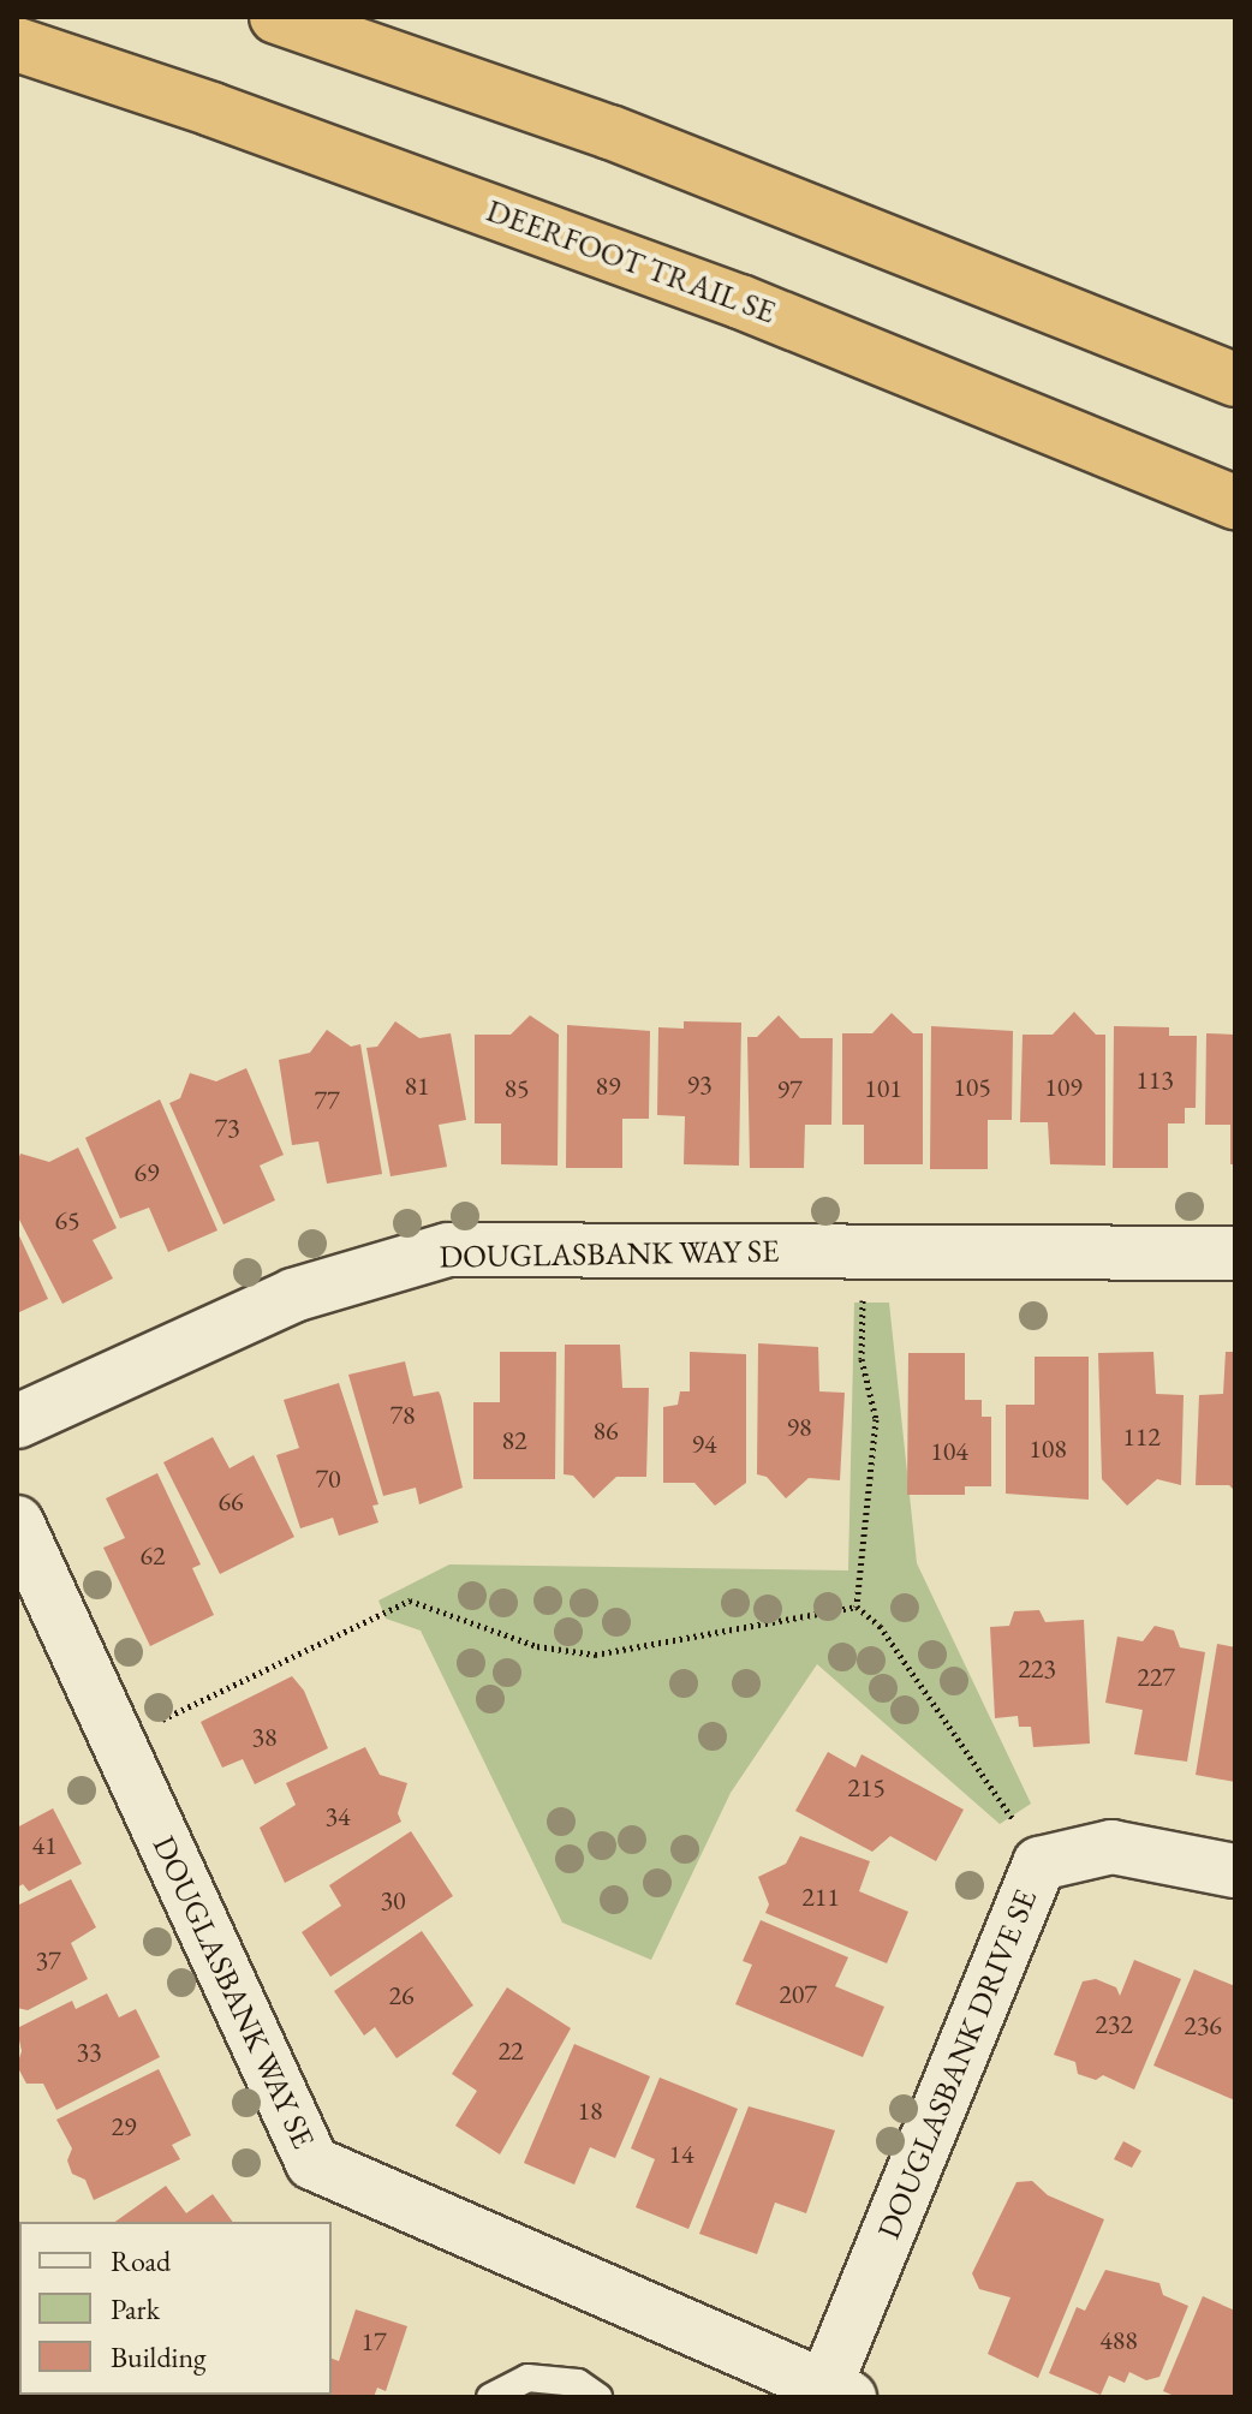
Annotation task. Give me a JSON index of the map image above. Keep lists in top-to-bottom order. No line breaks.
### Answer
{"streets":{"highway":["DEERFOOT TRAIL SE"],"street":["DOUGLASBANK WAY SE","DOUGLASBANK DRIVE SE"]},"crossings":[["DOUGLASBANK WAY SE","DOUGLASBANK DRIVE SE"]],"house_numbers":["113","93","81","89","105","109","85","101","97","77","73","69","65","78","98","86","112","82","94","108","104","70","66","62","223","227","38","215","34","41","211","30","37","207","26","232","236","22","33","18","29","14","488","17"],"legend":["Road","Park","Building"]}
